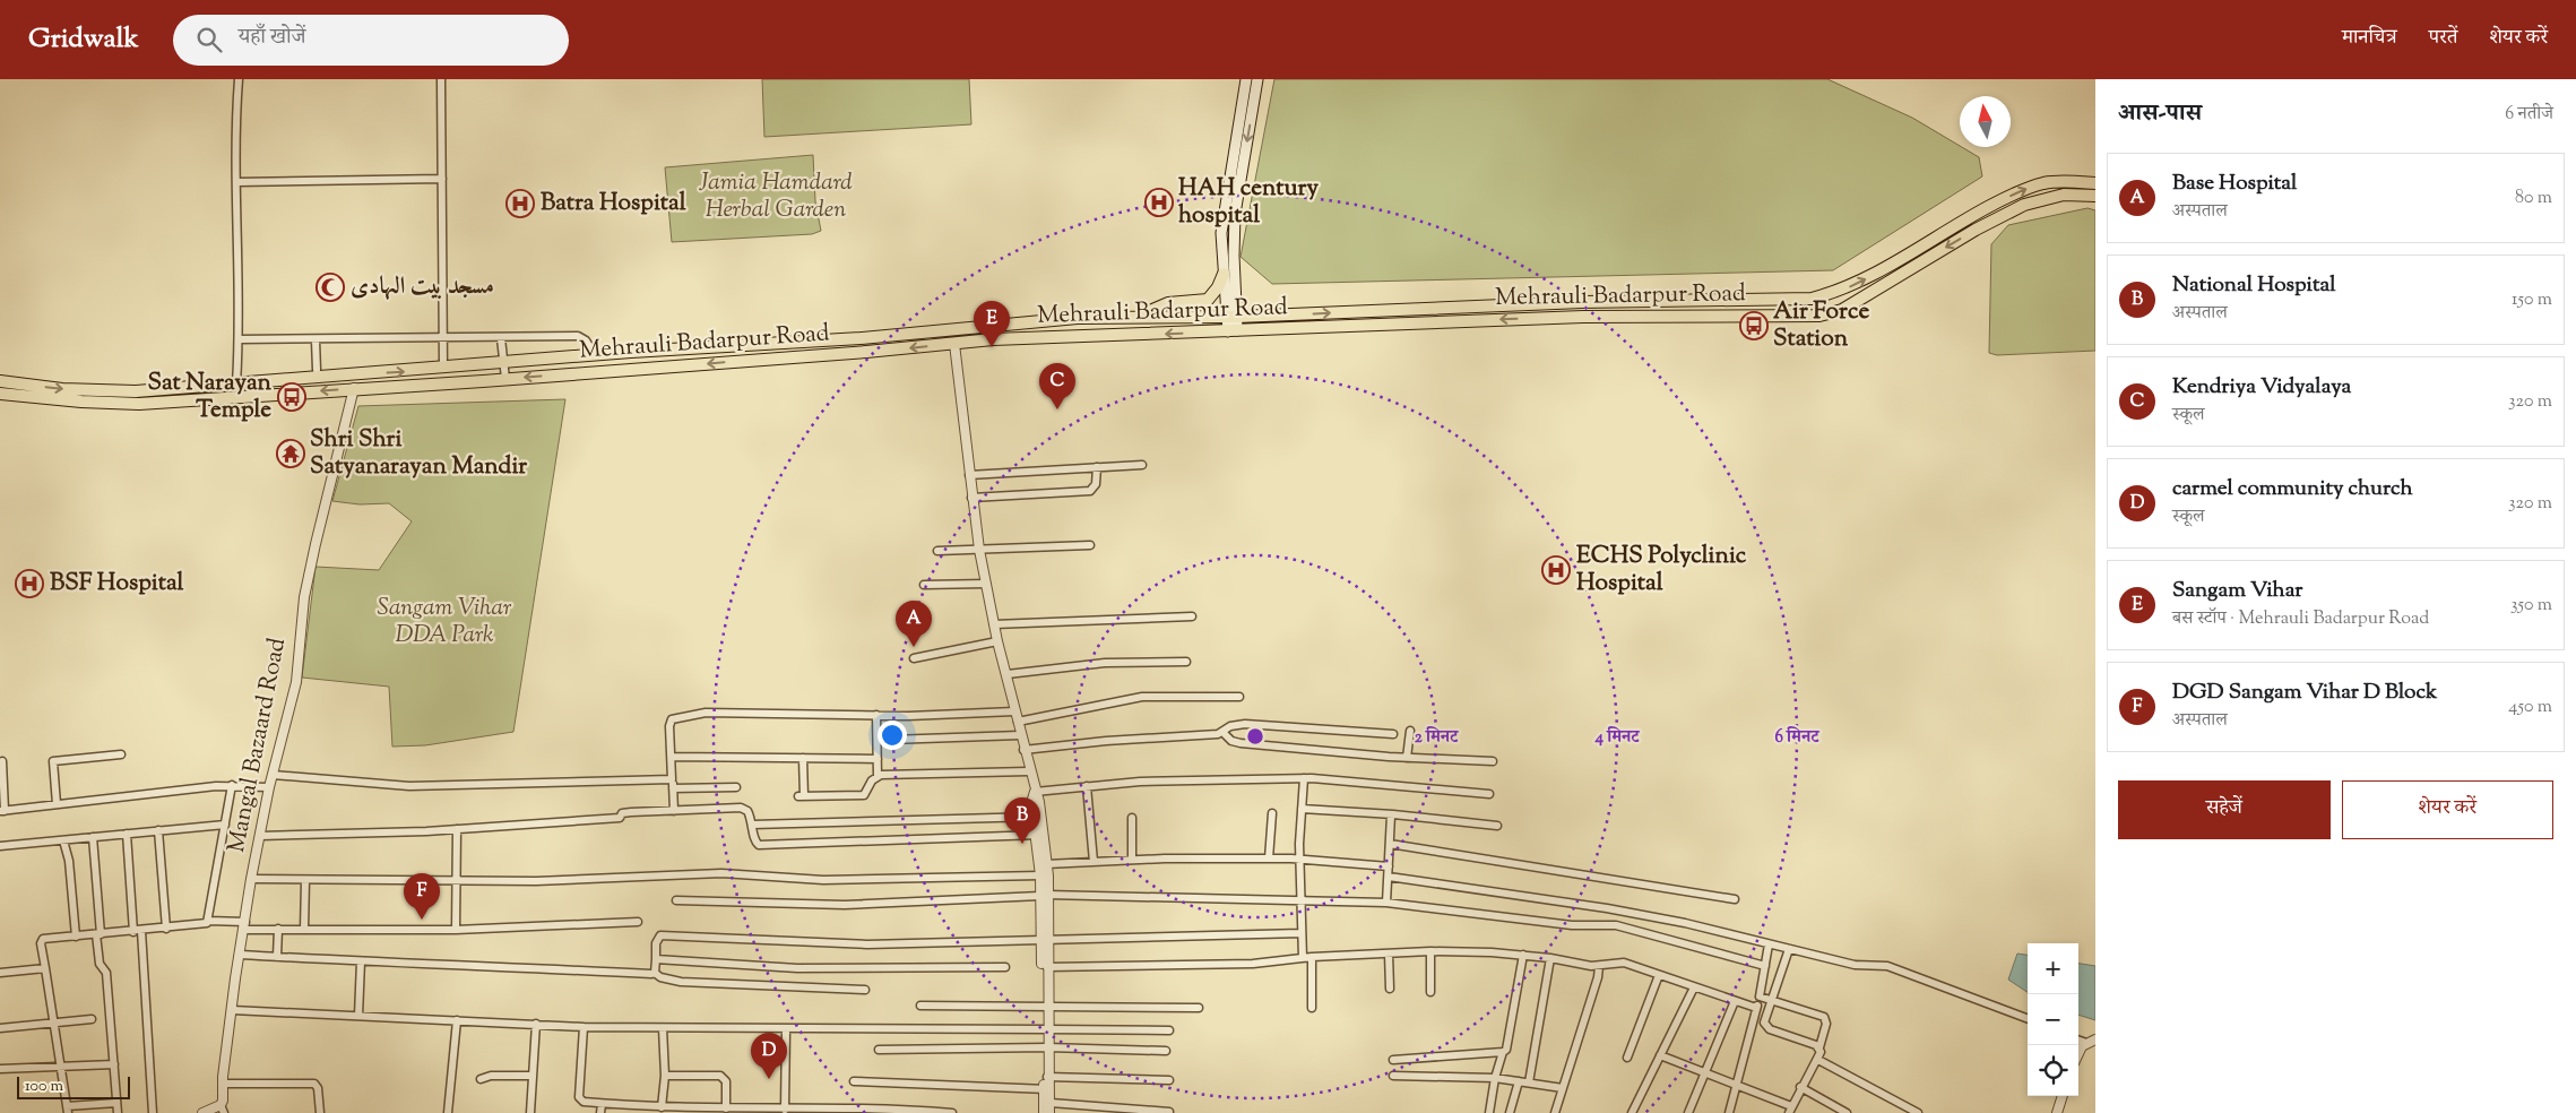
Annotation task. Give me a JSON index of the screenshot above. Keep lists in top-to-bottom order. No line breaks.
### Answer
{"streets":{"main road":["Mehrauli Badarpur Road"],"street":["Mangal Bazaard Road"]},"crossings":[["Mehrauli Badarpur Road","Mangal Bazaard Road"]],"parks":["Jamia Hamdard Herbal Garden","Sangam Vihar DDA Park"],"places":{"hospital":["HAH century hospital","Batra Hospital","ECHS Polyclinic Hospital","BSF Hospital"],"mosque":["مسجد بیت الہادی"],"bus stop":["Air Force Station","Sat Narayan Temple"],"temple":["Shri Shri Satyanarayan Mandir"]},"scale_bar":"100 m","north":"top","page":{"header":"Gridwalk","search":"यहाँ खोजें","nav":["मानचित्र","परतें","शेयर करें"],"heading":["आस-पास","6 नतीजे"],"list":[{"mark":"A","name":"Base Hospital","note":"अस्पताल","value":"80 m"},{"mark":"B","name":"National Hospital","note":"अस्पताल","value":"150 m"},{"mark":"C","name":"Kendriya Vidyalaya","note":"स्कूल","value":"320 m"},{"mark":"D","name":"carmel community church","note":"स्कूल","value":"320 m"},{"mark":"E","name":"Sangam Vihar","note":"बस स्टॉप · Mehrauli Badarpur Road","value":"350 m"},{"mark":"F","name":"DGD Sangam Vihar D Block","note":"अस्पताल","value":"450 m"}],"pins":["E","C","A","B","F","D"],"buttons":["सहेजें","शेयर करें"],"map_buttons":["+","−"],"scale":"100 m"},"rings":["2 मिनट","4 मिनट","6 मिनट"]}
